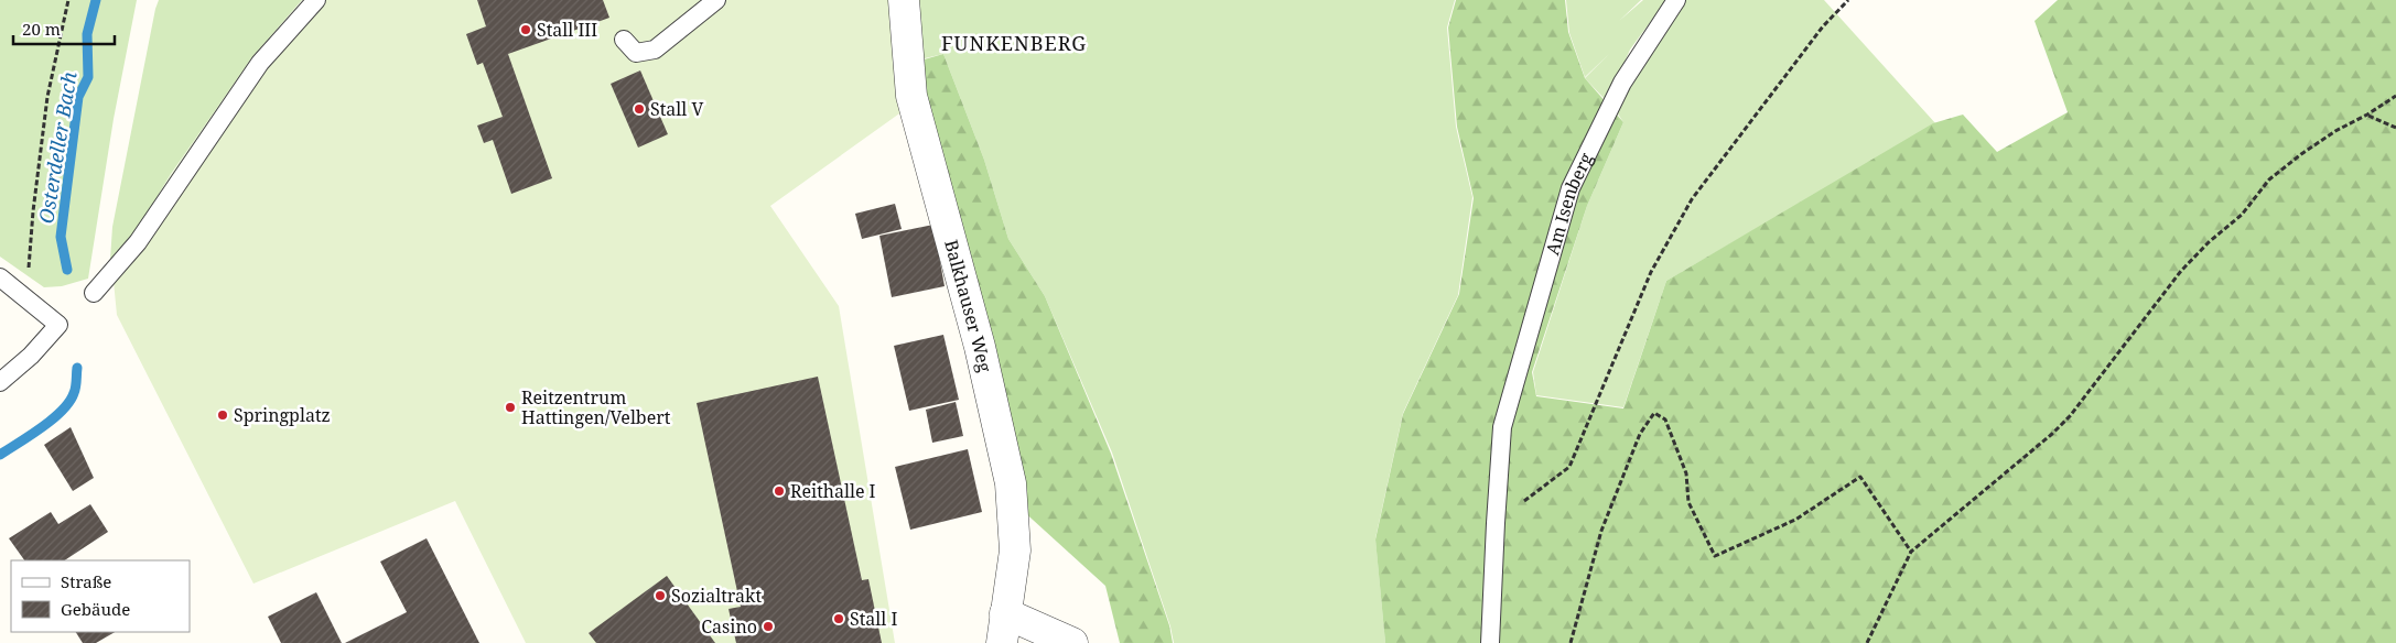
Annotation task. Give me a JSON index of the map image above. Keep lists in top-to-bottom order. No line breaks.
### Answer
{"streets":{"street":["Balkhauser Weg"],"lane":["Am Isenberg"]},"districts":["FUNKENBERG"],"water":["Osterdeller Bach"],"places":["Stall III","Stall V","Reitzentrum Hattingen/Velbert","Springplatz","Reithalle I","Sozialtrakt","Stall I","Casino"],"legend":["Straße","Gebäude"],"scale_bar":"20 m"}
